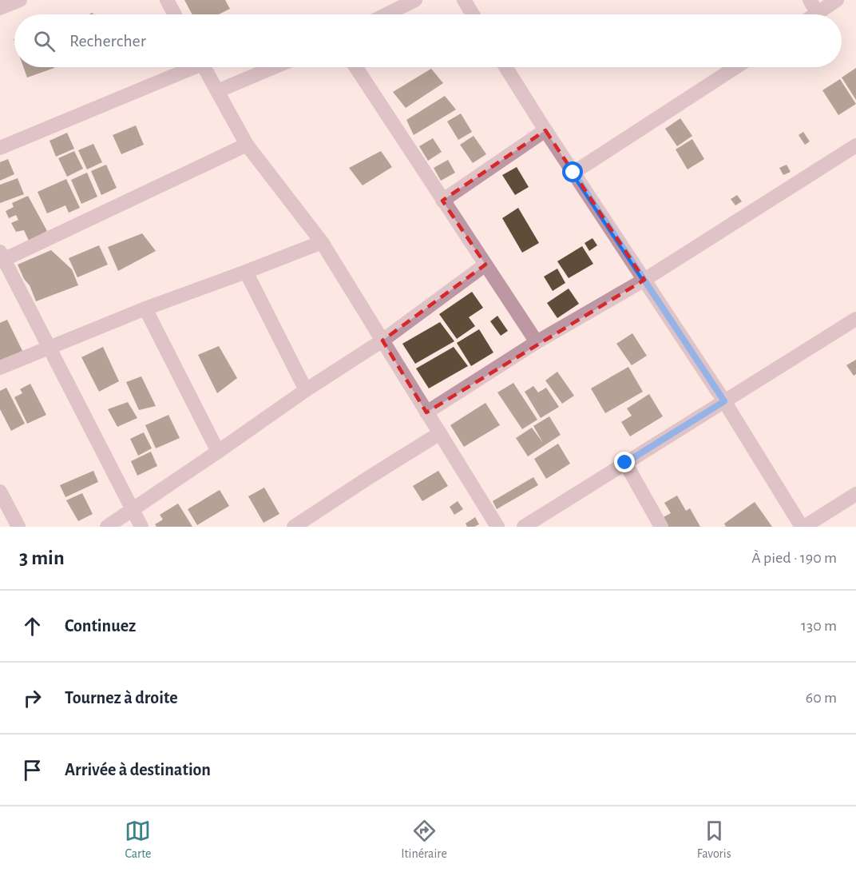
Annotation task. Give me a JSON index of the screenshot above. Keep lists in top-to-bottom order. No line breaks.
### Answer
{"page":{"search":"Rechercher","heading":["3 min","À pied · 190 m"],"list":[["Continuez","130 m"],["Tournez à droite","60 m"],"Arrivée à destination"],"nav":["Carte","Itinéraire","Favoris"]}}
